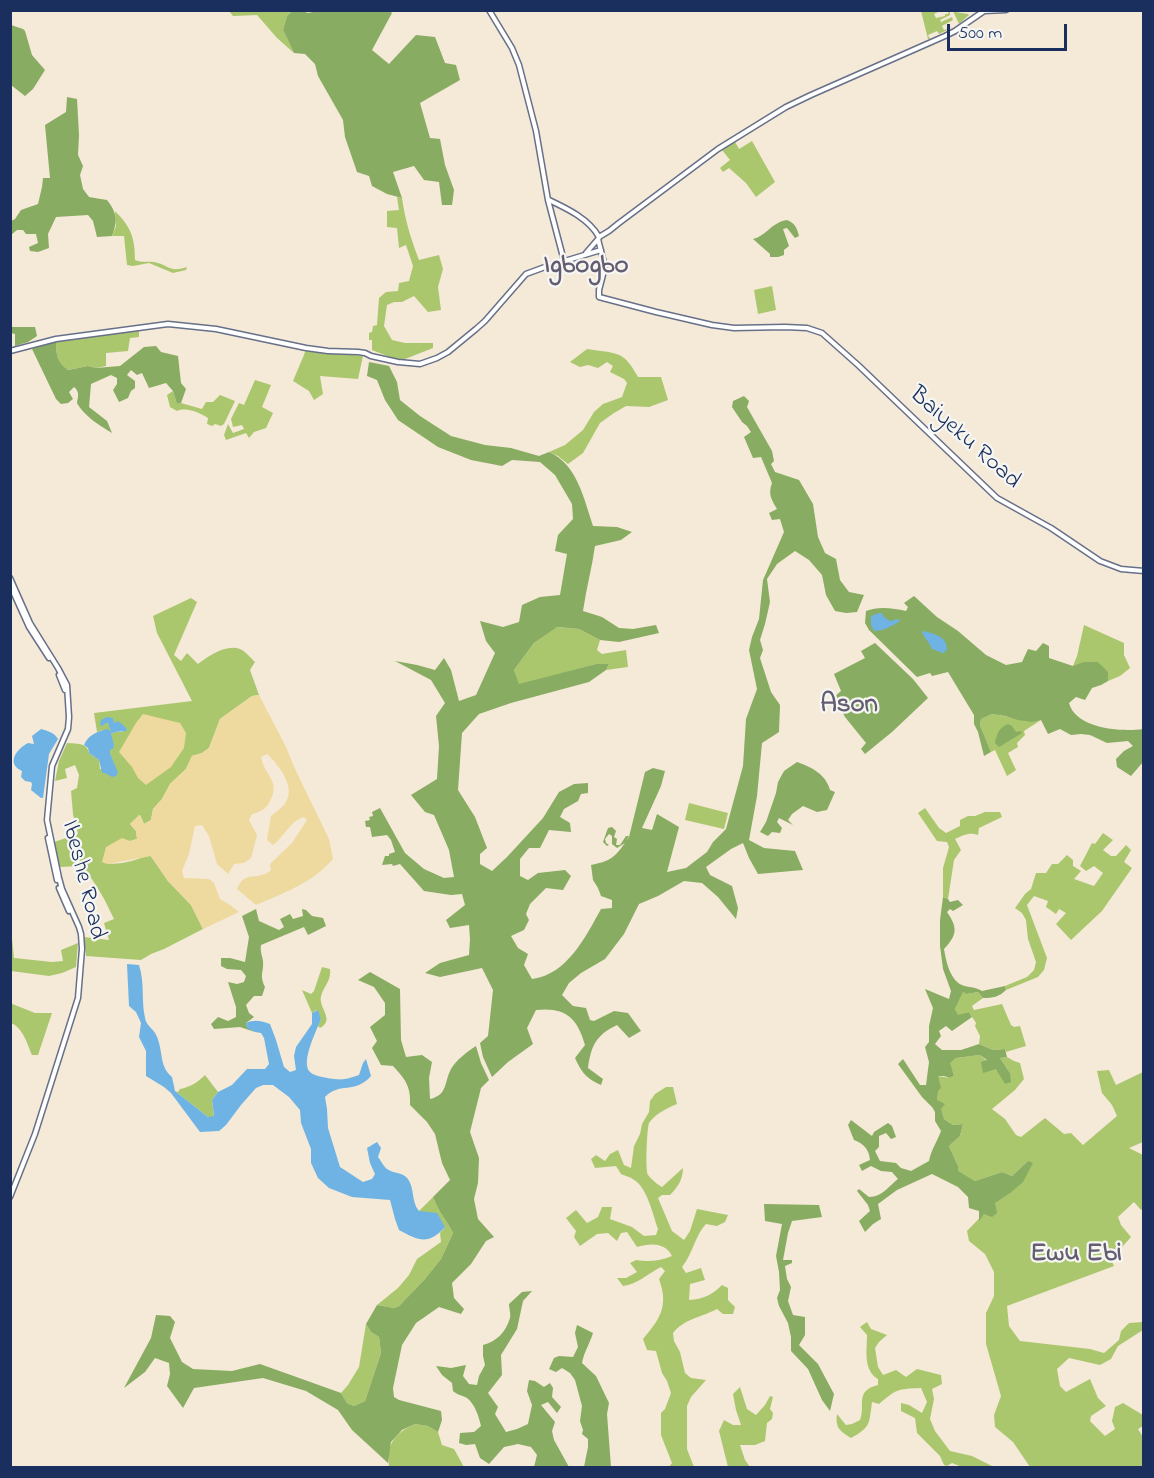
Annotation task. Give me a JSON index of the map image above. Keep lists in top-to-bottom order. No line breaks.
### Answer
{"streets":{"main road":["Baiyeku Road","Ibeshe Road"]},"districts":["Igbogbo","Ason","Ewu Ebi"],"scale_bar":"500 m"}
